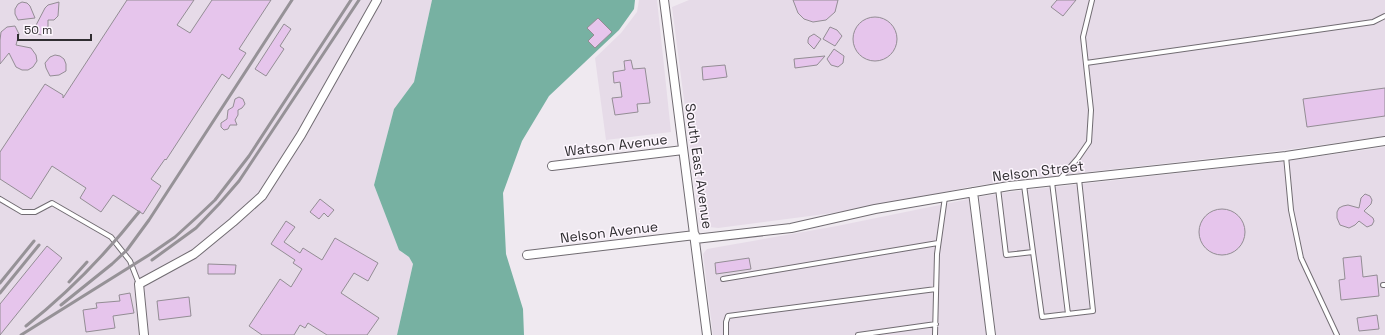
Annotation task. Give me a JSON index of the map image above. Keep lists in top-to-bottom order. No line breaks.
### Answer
{"streets":{"street":["Watson Avenue","South East Avenue","Nelson Street","Nelson Avenue"]},"crossings":[["Watson Avenue","South East Avenue"],["South East Avenue","Nelson Street"],["South East Avenue","Nelson Avenue"],["Nelson Street","Nelson Avenue"]],"scale_bar":"50 m"}
